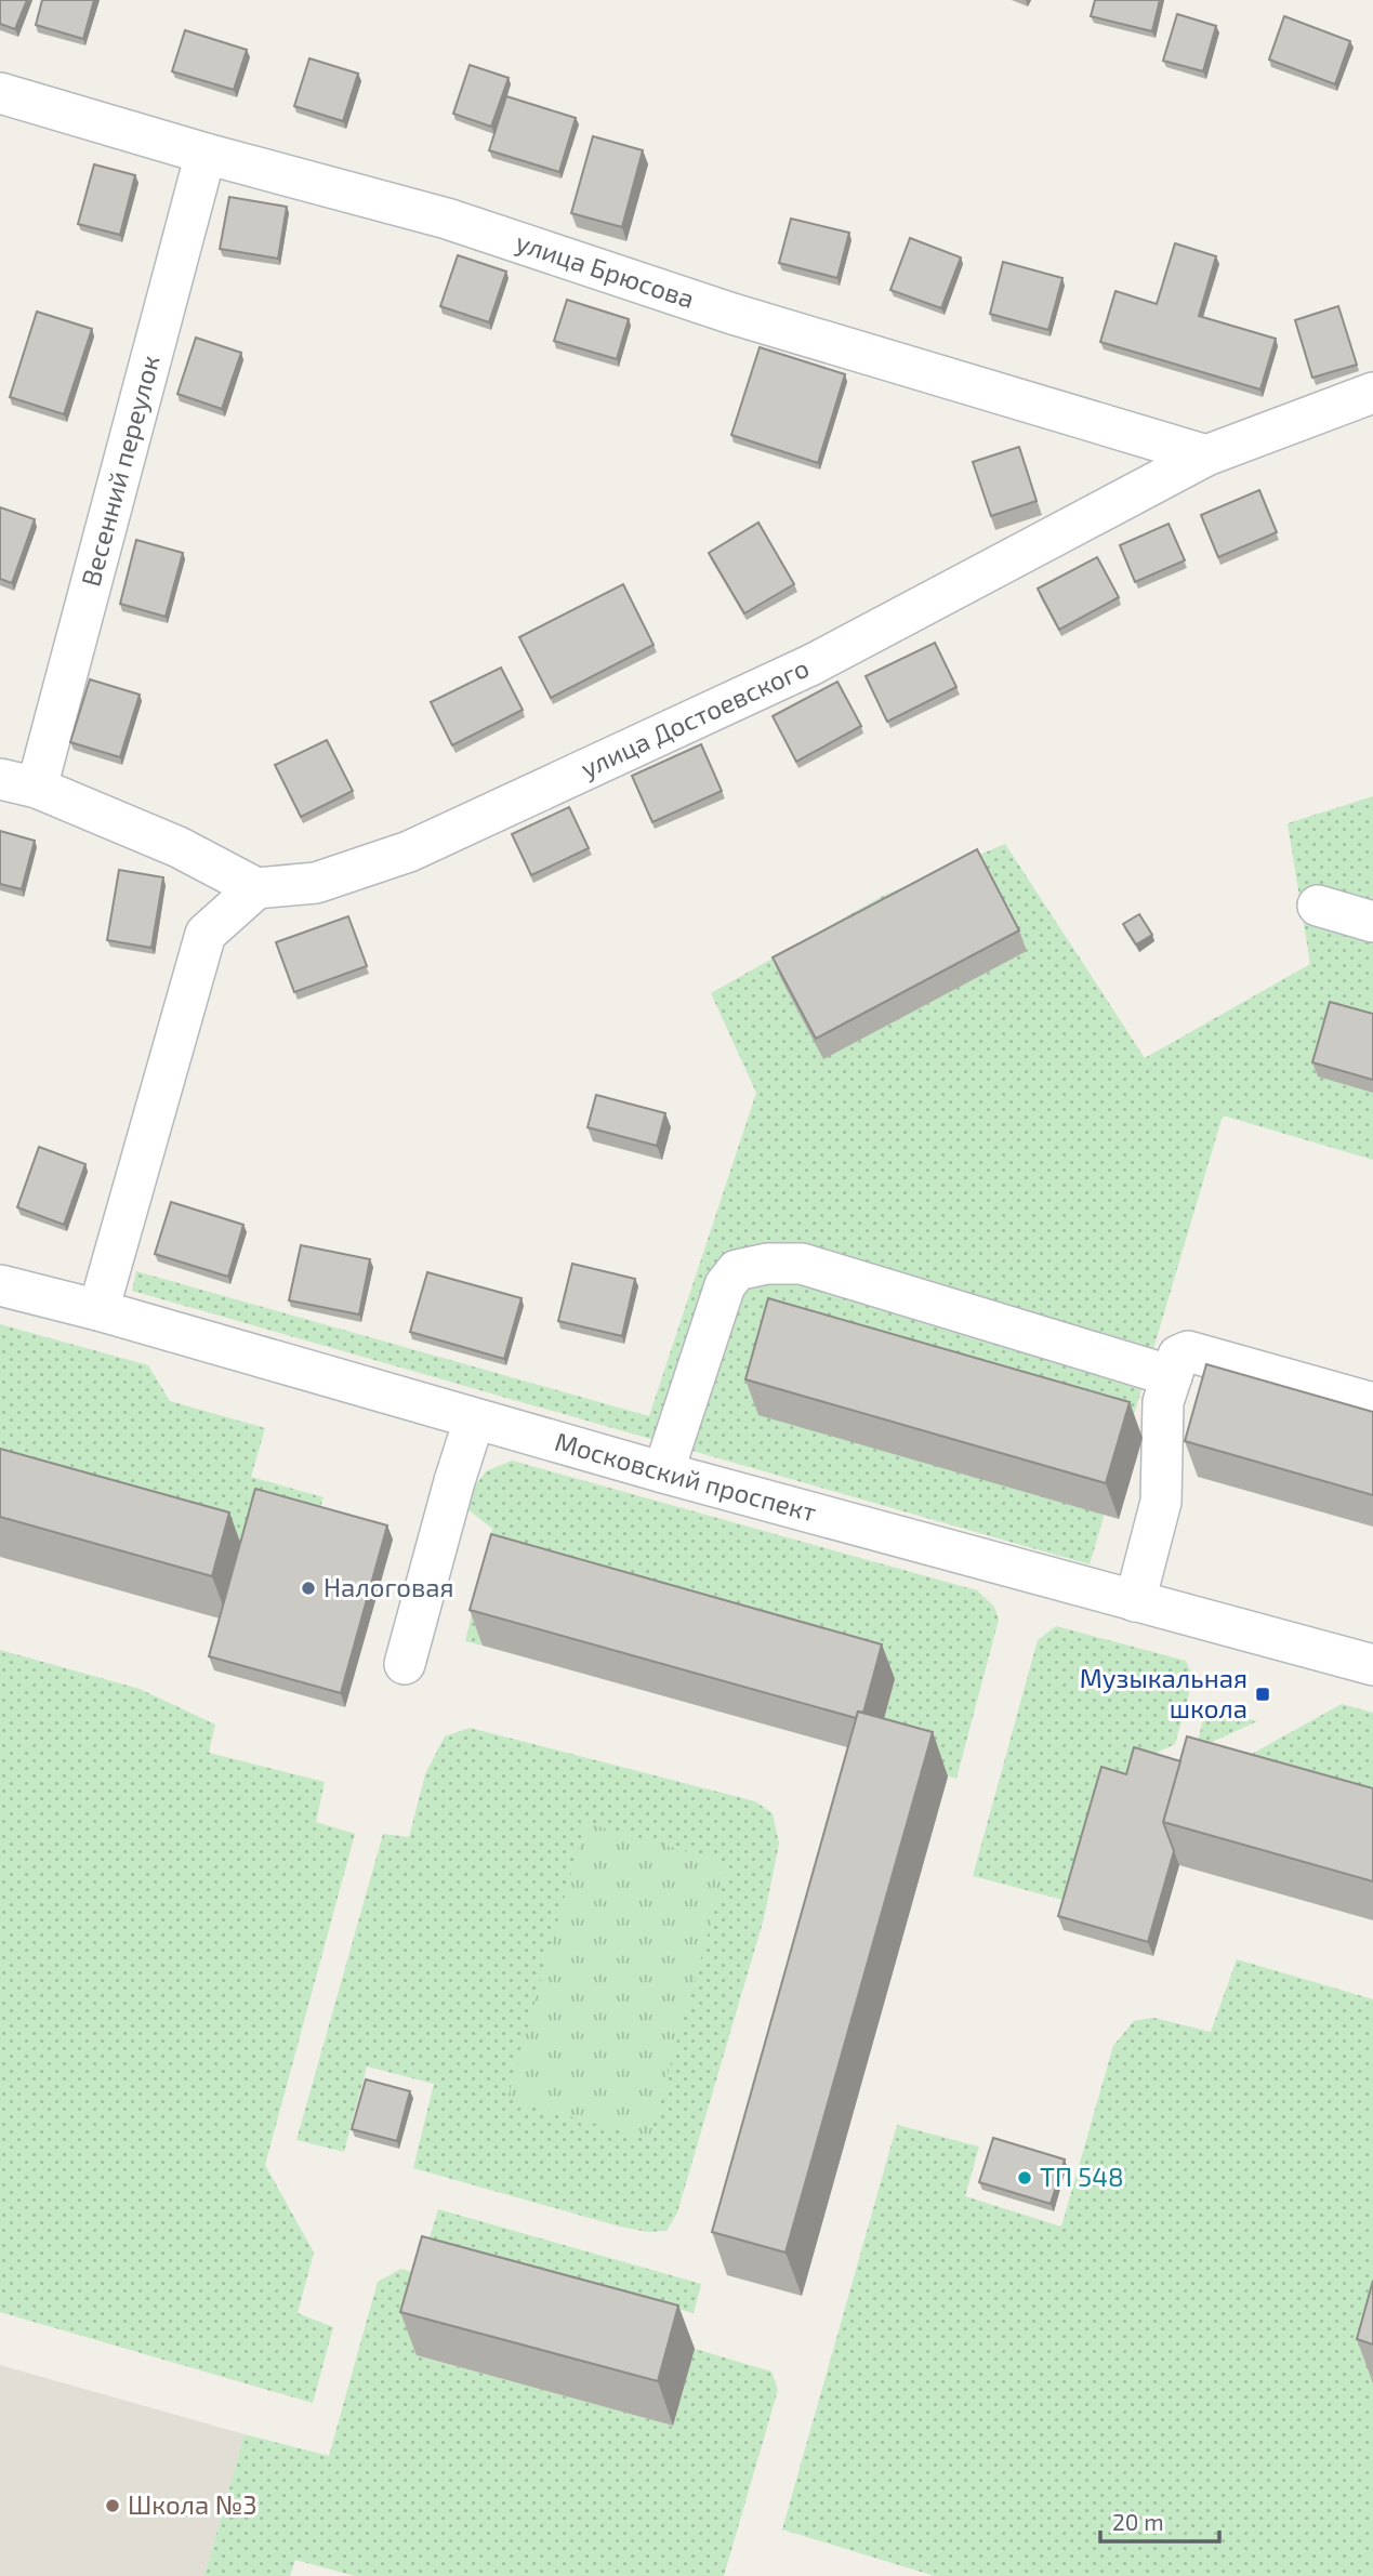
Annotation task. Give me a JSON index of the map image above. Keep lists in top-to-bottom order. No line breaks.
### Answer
{"streets":{"street":["улица Брюсова","Весенний переулок","улица Достоевского","Московский проспект"]},"crossings":[["улица Брюсова","Весенний переулок"],["улица Брюсова","улица Достоевского"]],"places":{"other":["Налоговая","ТП 548","Школа №3"],"transit":["Музыкальная школа"]},"scale_bar":"20 m"}
